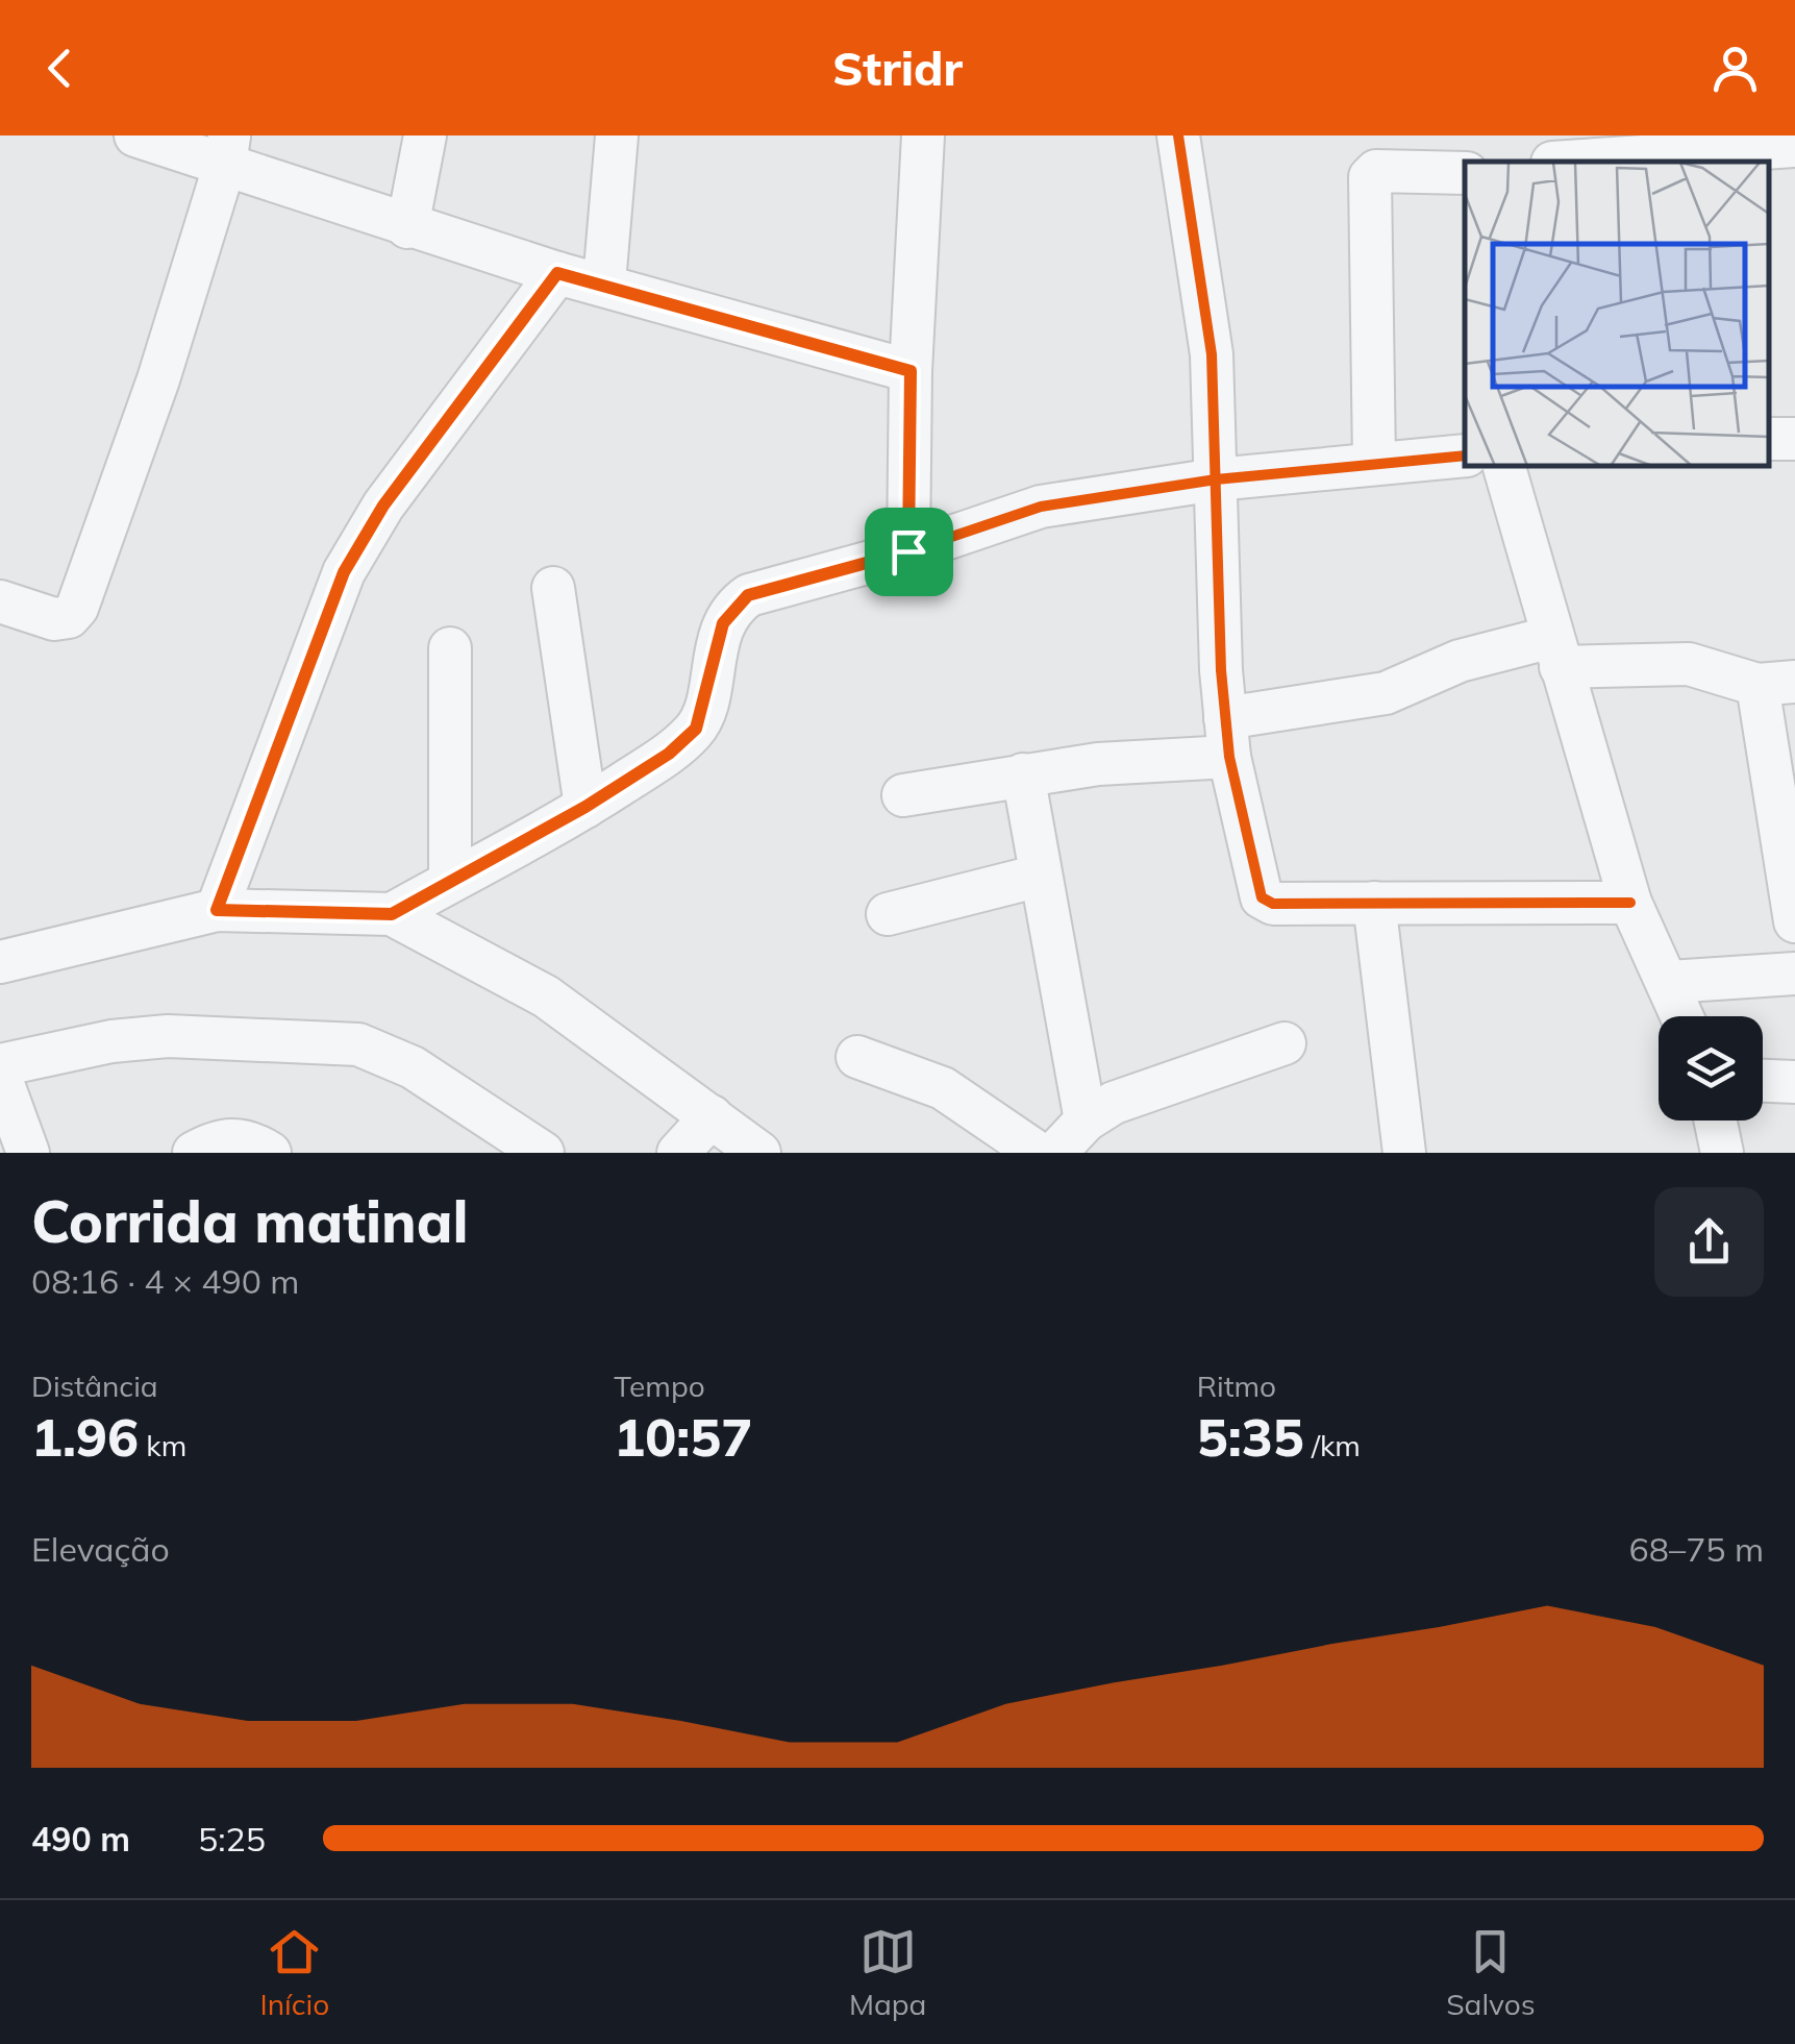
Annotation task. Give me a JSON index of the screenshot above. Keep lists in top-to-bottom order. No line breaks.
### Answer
{"page":{"header":"Stridr","heading":["Corrida matinal","08:16 · 4 × 490 m"],"stats":[["Distância","1.96 km"],["Tempo","10:57"],["Ritmo","5:35 /km"]],"chart":["Elevação","68–75 m"],"list":[{"name":"490 m","note":"5:25"}],"tabs":["Início","Mapa","Salvos"]}}
